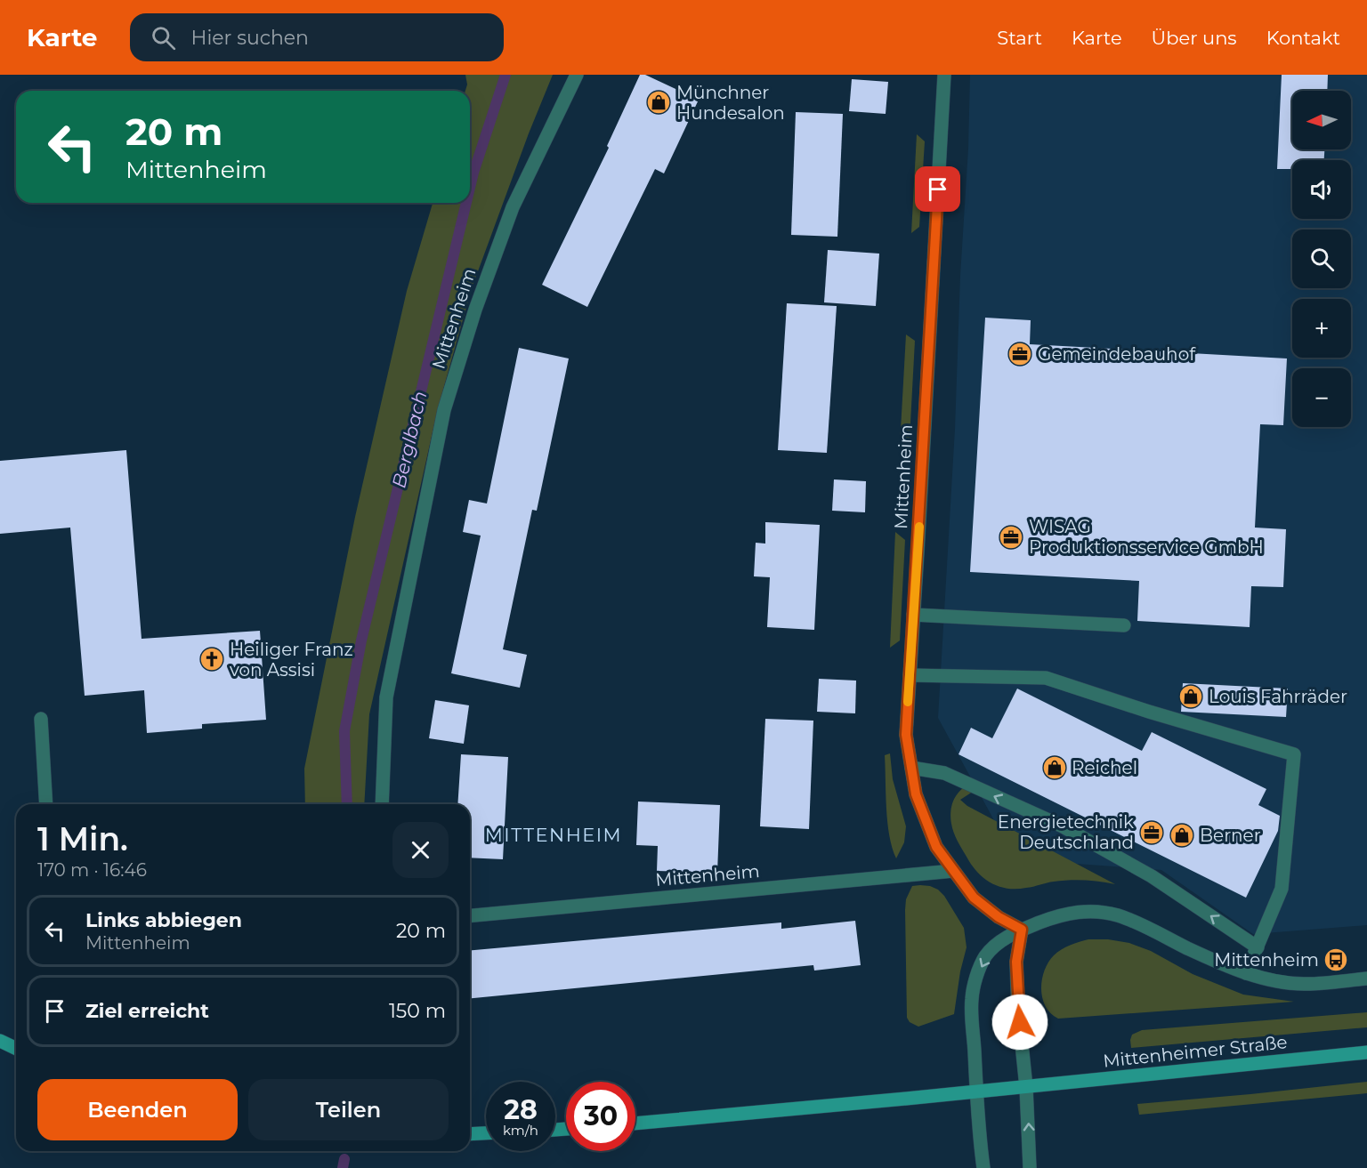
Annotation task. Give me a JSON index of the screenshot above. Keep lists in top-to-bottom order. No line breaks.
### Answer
{"streets":{"main road":["Mittenheimer Straße"],"street":["Mittenheim"]},"districts":["MITTENHEIM"],"water":["Berglbach"],"places":{"shop":["Münchner Hundesalon","Louis Fahrräder","Reichel","Berner"],"office":["Gemeindebauhof","WISAG Produktionsservice GmbH","Energietechnik Deutschland"],"church":["Heiliger Franz von Assisi"],"bus stop":["Mittenheim"]},"north":"left","page":{"header":"Karte","search":"Hier suchen","nav":["Start","Karte","Über uns","Kontakt"],"map_buttons":["+","−"],"turn":["20 m","Mittenheim"],"heading":["1 Min.","170 m · 16:46"],"list":[{"name":"Links abbiegen","note":"Mittenheim","value":"20 m"},{"name":"Ziel erreicht","value":"150 m"}],"buttons":["Beenden","Teilen"],"speed":"28 km/h","limit":"30"}}
